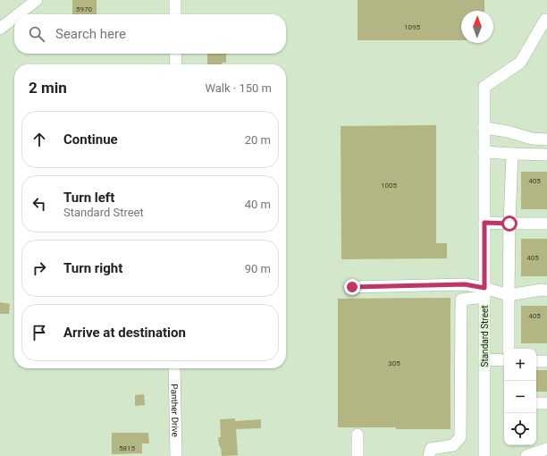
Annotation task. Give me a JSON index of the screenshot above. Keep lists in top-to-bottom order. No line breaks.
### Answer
{"streets":{"street":["Standard Street","Panther Drive"]},"house_numbers":["5970","1095","405","1005","405","405","305","5815"],"north":"top","page":{"search":"Search here","heading":["2 min","Walk · 150 m"],"list":[["Continue","20 m"],["Turn left","Standard Street","40 m"],["Turn right","90 m"],"Arrive at destination"],"map_buttons":["+","−"]}}
